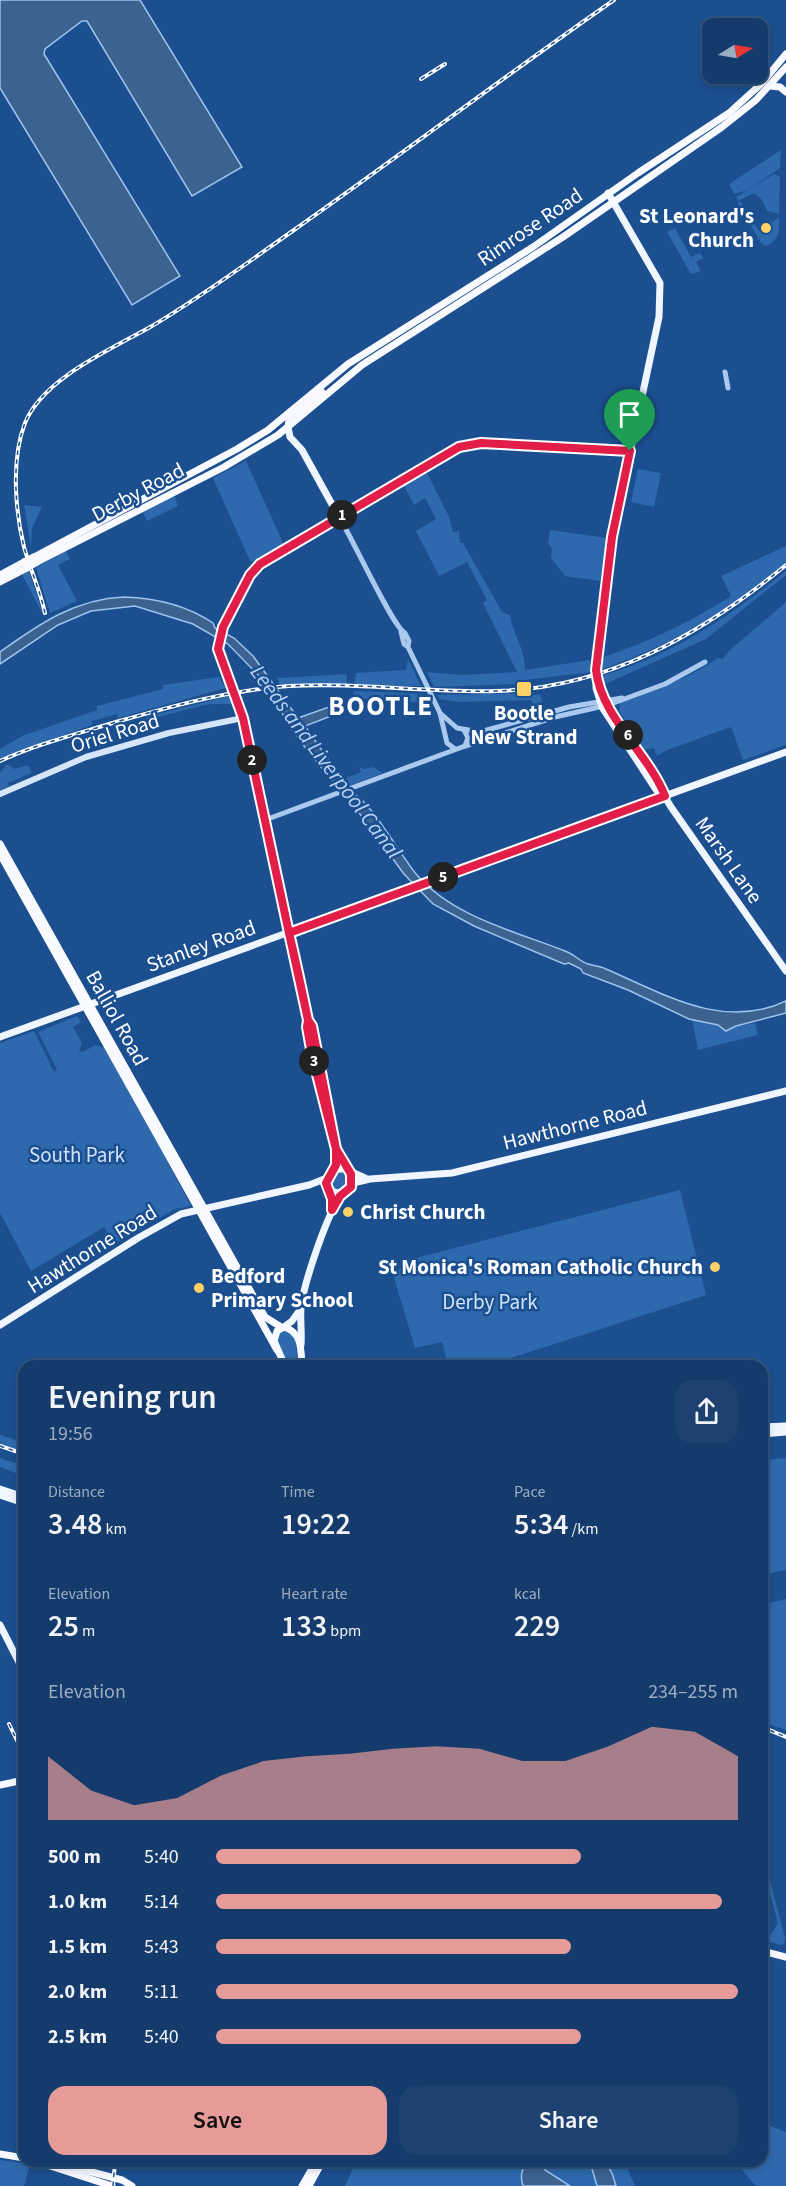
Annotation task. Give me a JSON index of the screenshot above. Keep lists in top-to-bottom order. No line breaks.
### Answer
{"streets":{"highway":["Rimrose Road","Derby Road","Balliol Road"],"main road":["Oriel Road","Marsh Lane","Stanley Road","Hawthorne Road"]},"crossings":[["Rimrose Road","Derby Road"],["Rimrose Road","Marsh Lane"],["Marsh Lane","Stanley Road"],["Stanley Road","Balliol Road"],["Balliol Road","Hawthorne Road"]],"districts":["BOOTLE"],"water":["Leeds and Liverpool Canal"],"parks":["South Park","Derby Park"],"places":{"other":["St Leonard's Church","Christ Church","St Monica's Roman Catholic Church","Bedford Primary School"],"transit":["Bootle New Strand"]},"north":"right","page":{"pins":["1","6","2","5","3"],"heading":["Evening run","19:56"],"stats":[["Distance","3.48 km"],["Time","19:22"],["Pace","5:34 /km"],["Elevation","25 m"],["Heart rate","133 bpm"],["kcal","229"]],"chart":["Elevation","234–255 m"],"list":[{"name":"500 m","note":"5:40"},{"name":"1.0 km","note":"5:14"},{"name":"1.5 km","note":"5:43"},{"name":"2.0 km","note":"5:11"},{"name":"2.5 km","note":"5:40"}],"buttons":["Save","Share"]}}
